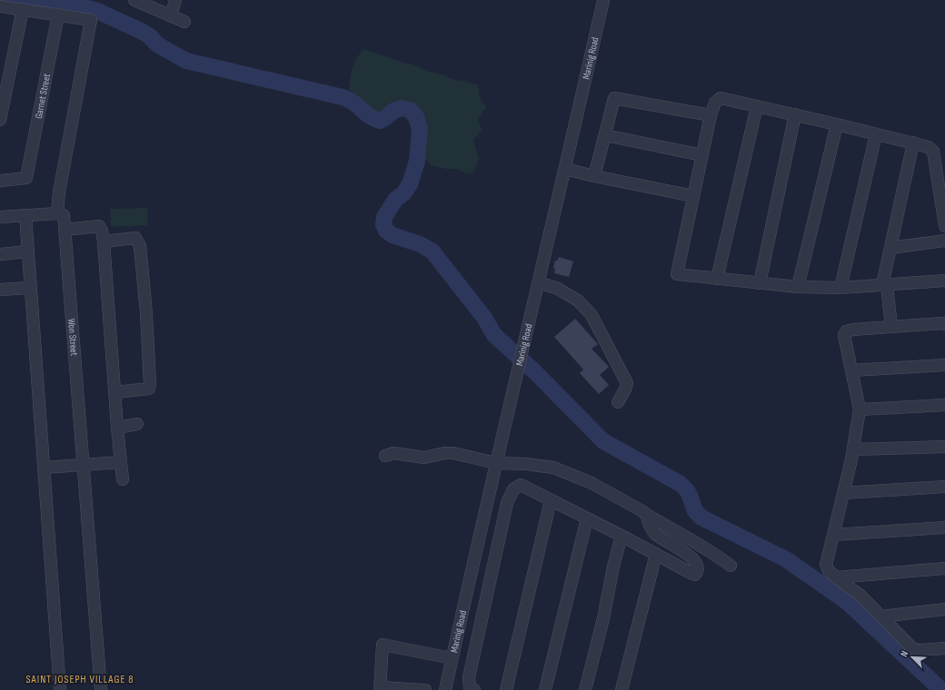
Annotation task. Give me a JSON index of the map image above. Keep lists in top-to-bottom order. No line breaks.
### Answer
{"streets":{"street":["Marinig Road","Garnet Street","Won Street"]},"districts":["SAINT JOSEPH VILLAGE 8"],"north":"top left"}
